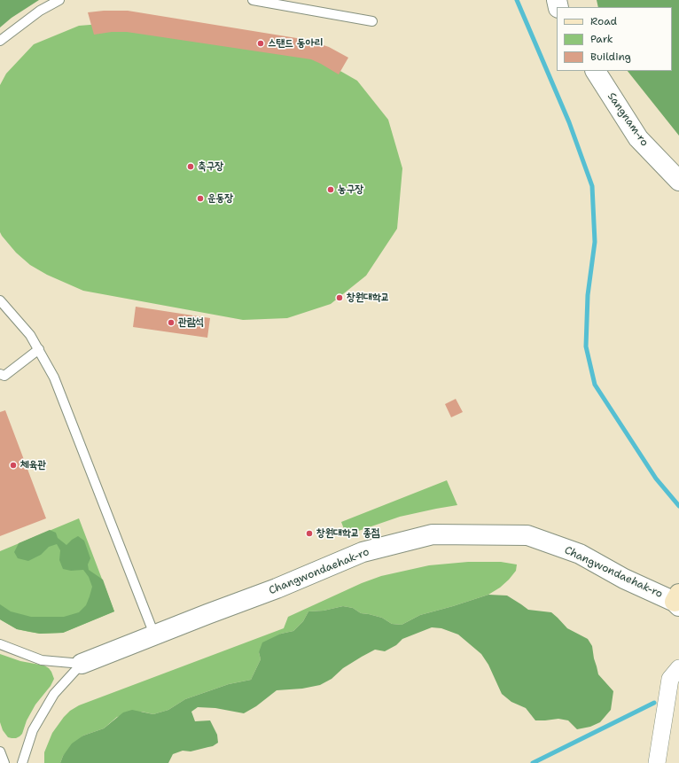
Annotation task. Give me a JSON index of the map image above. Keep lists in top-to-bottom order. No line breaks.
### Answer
{"streets":{"street":["Sangnam-ro","Changwondaehak-ro"]},"places":["스탠드 동아리","축구장","농구장","운동장","창원대학교","관람석","체육관","창원대학교 종점"],"legend":["Road","Park","Building"]}
